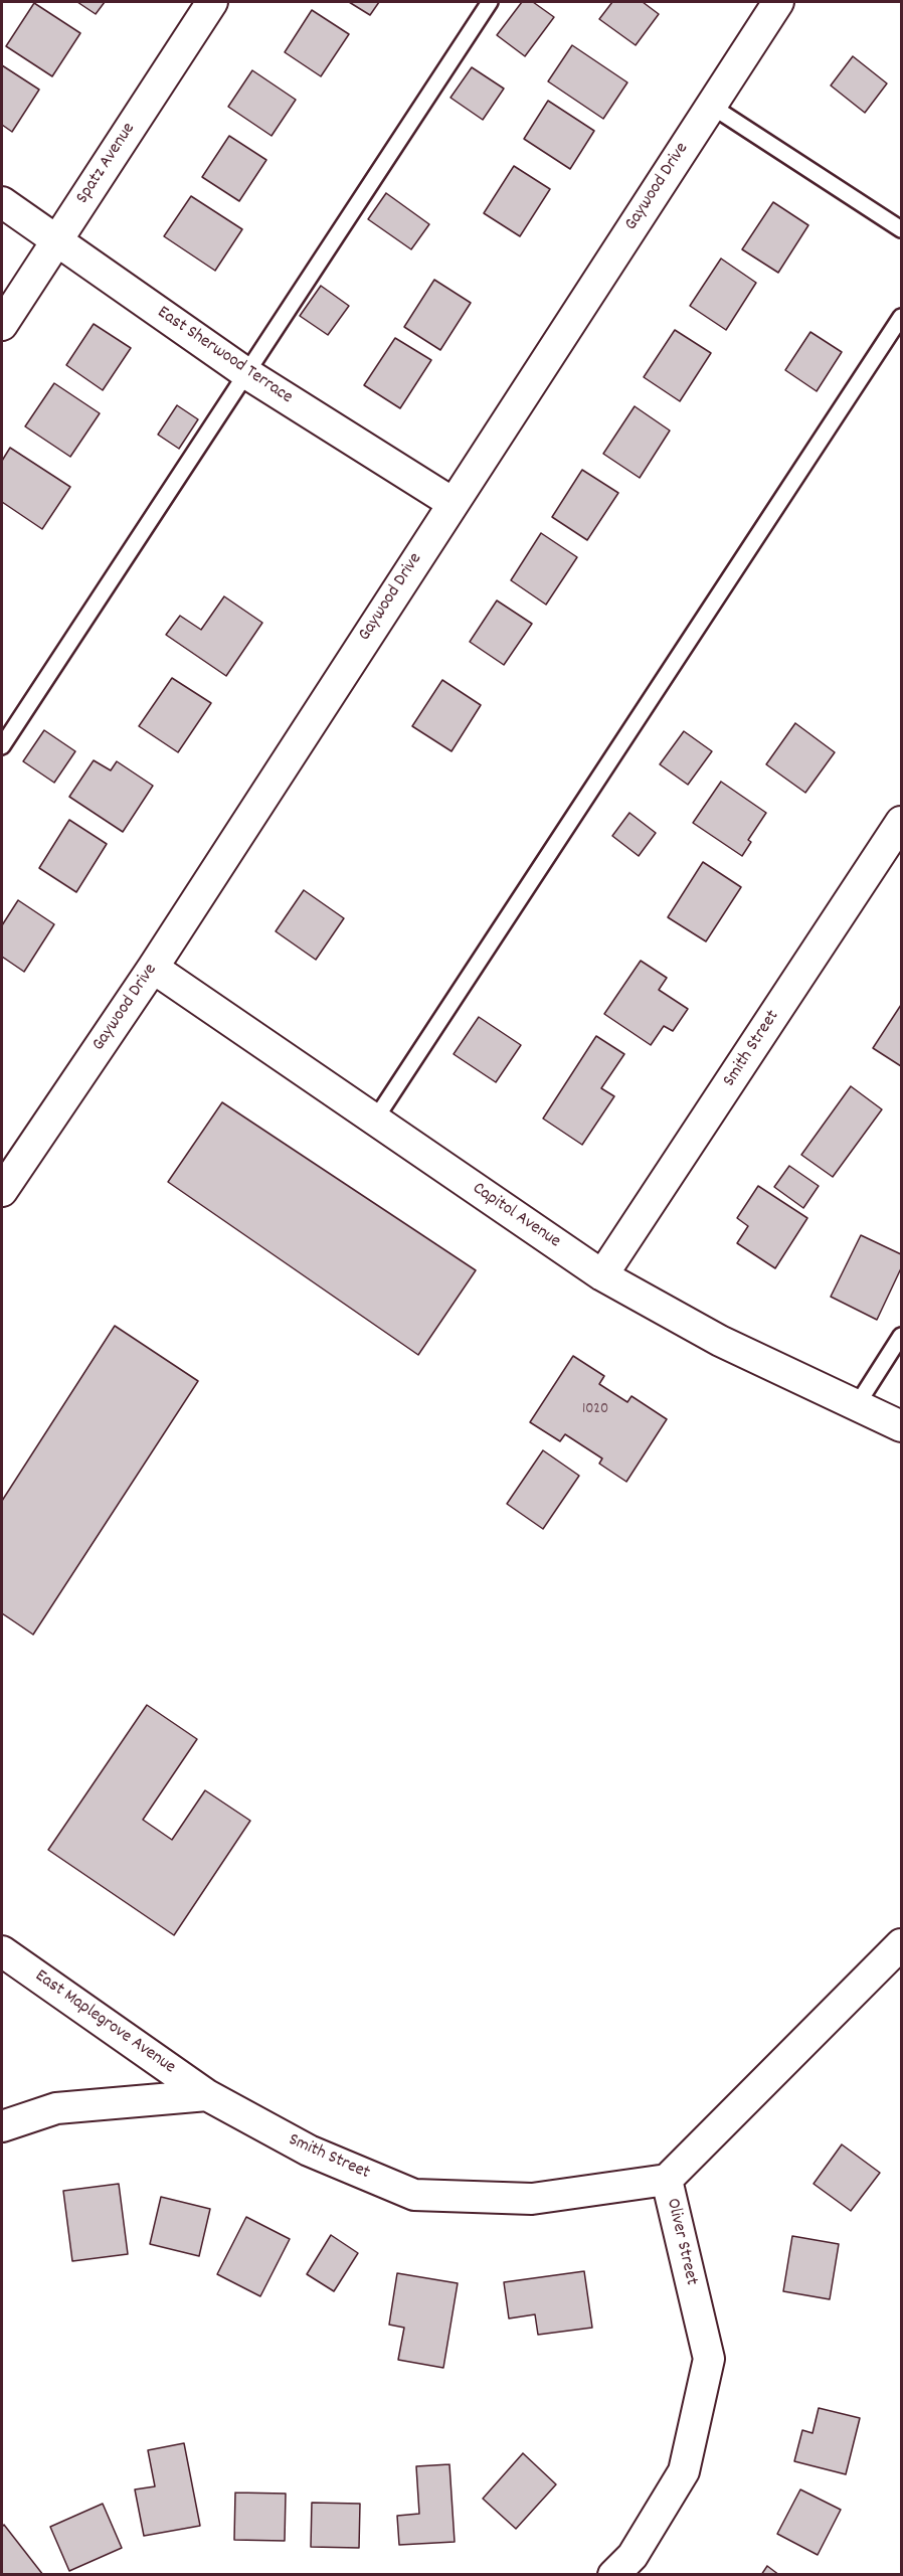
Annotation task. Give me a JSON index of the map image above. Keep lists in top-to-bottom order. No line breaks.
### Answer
{"streets":{"street":["Spatz Avenue","Gaywood Drive","East Sherwood Terrace","Smith Street","Capitol Avenue","East Maplegrove Avenue","Oliver Street"]},"crossings":[["Spatz Avenue","East Sherwood Terrace"],["Gaywood Drive","East Sherwood Terrace"],["Gaywood Drive","Capitol Avenue"],["Smith Street","Capitol Avenue"],["Smith Street","East Maplegrove Avenue"],["Smith Street","Oliver Street"]],"house_numbers":["1020"]}
